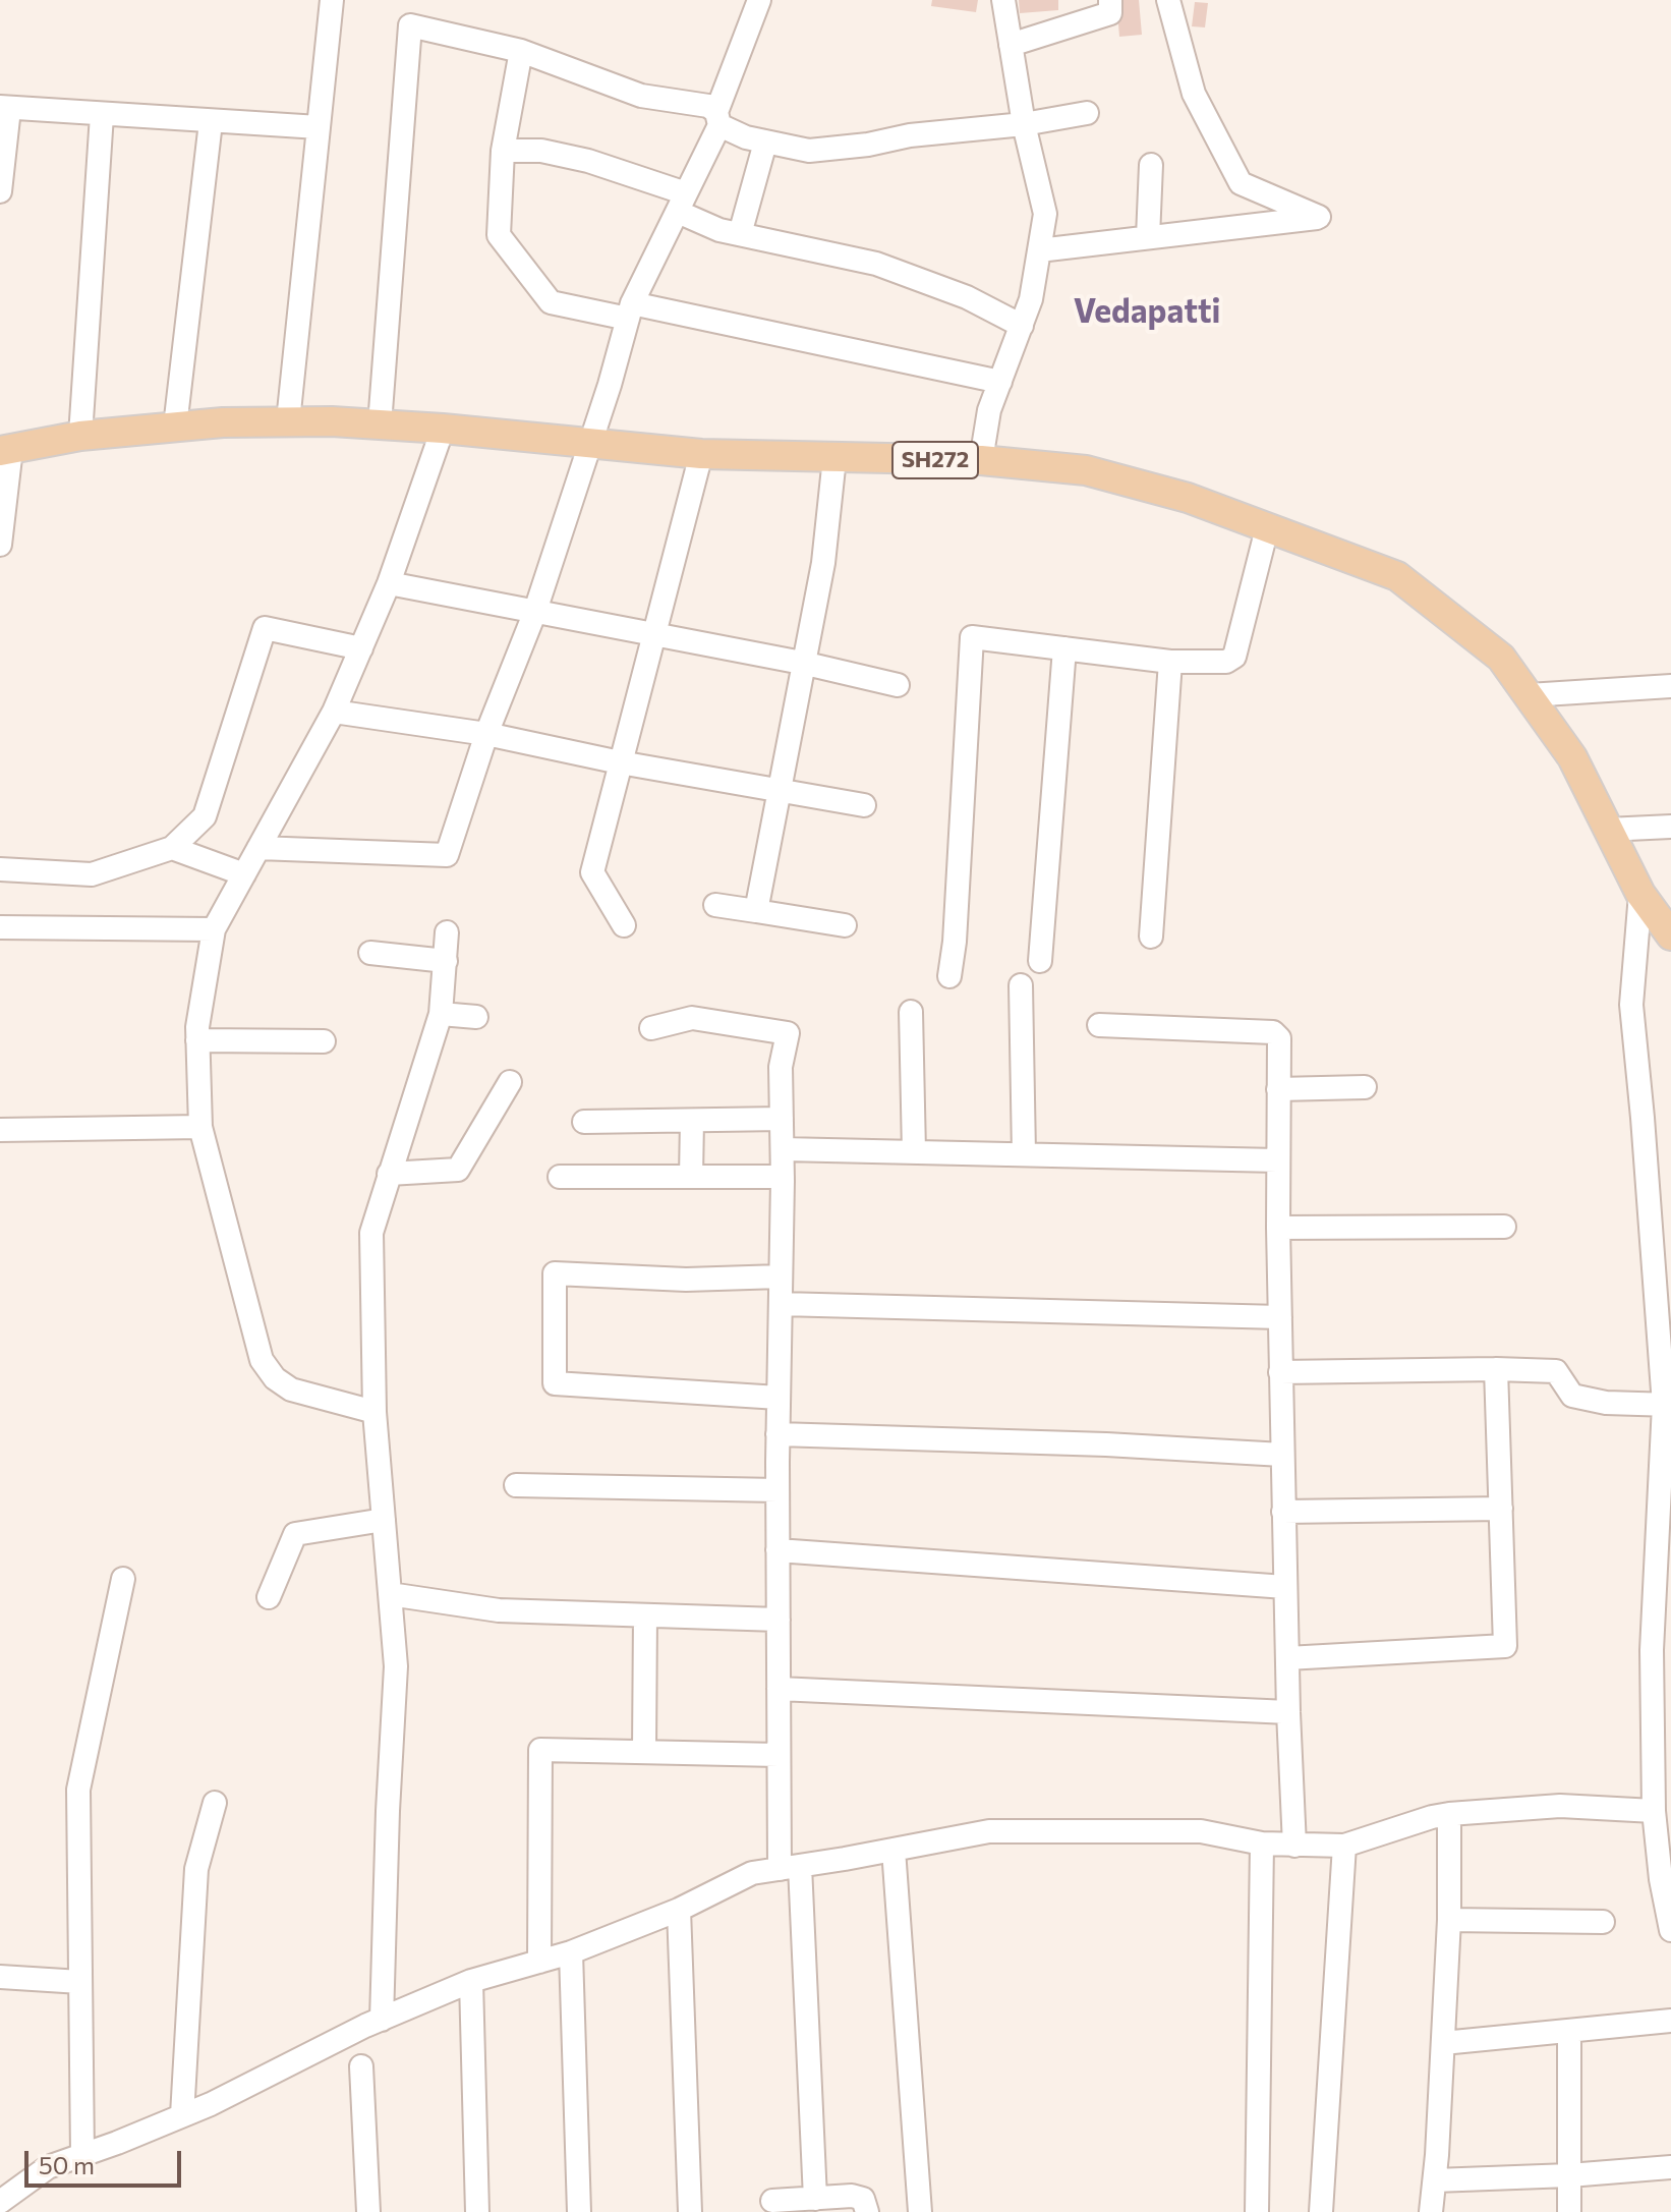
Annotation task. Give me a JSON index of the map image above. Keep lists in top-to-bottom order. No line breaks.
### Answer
{"streets":{"main road":["SH272"]},"districts":["Vedapatti"],"scale_bar":"50 m"}
